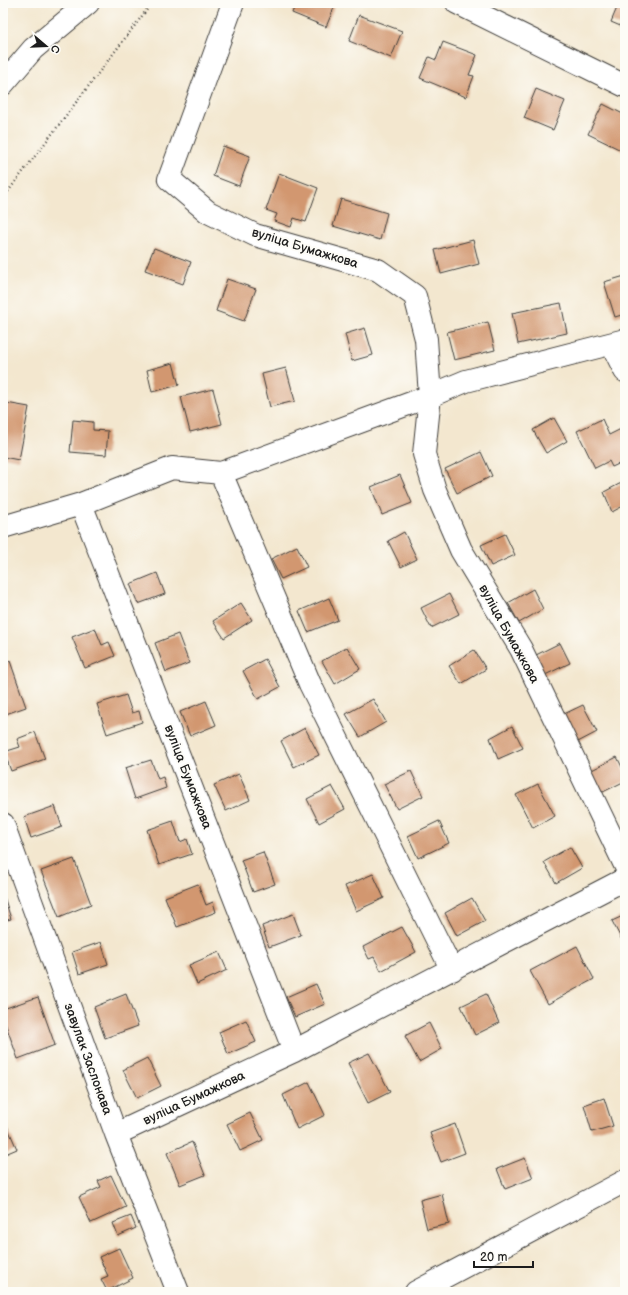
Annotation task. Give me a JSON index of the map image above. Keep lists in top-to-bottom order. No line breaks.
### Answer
{"streets":{"street":["вуліца Бумажкова","завулак Заслонава"]},"crossings":[["вуліца Бумажкова","завулак Заслонава"]],"scale_bar":"20 m","north":"right"}
